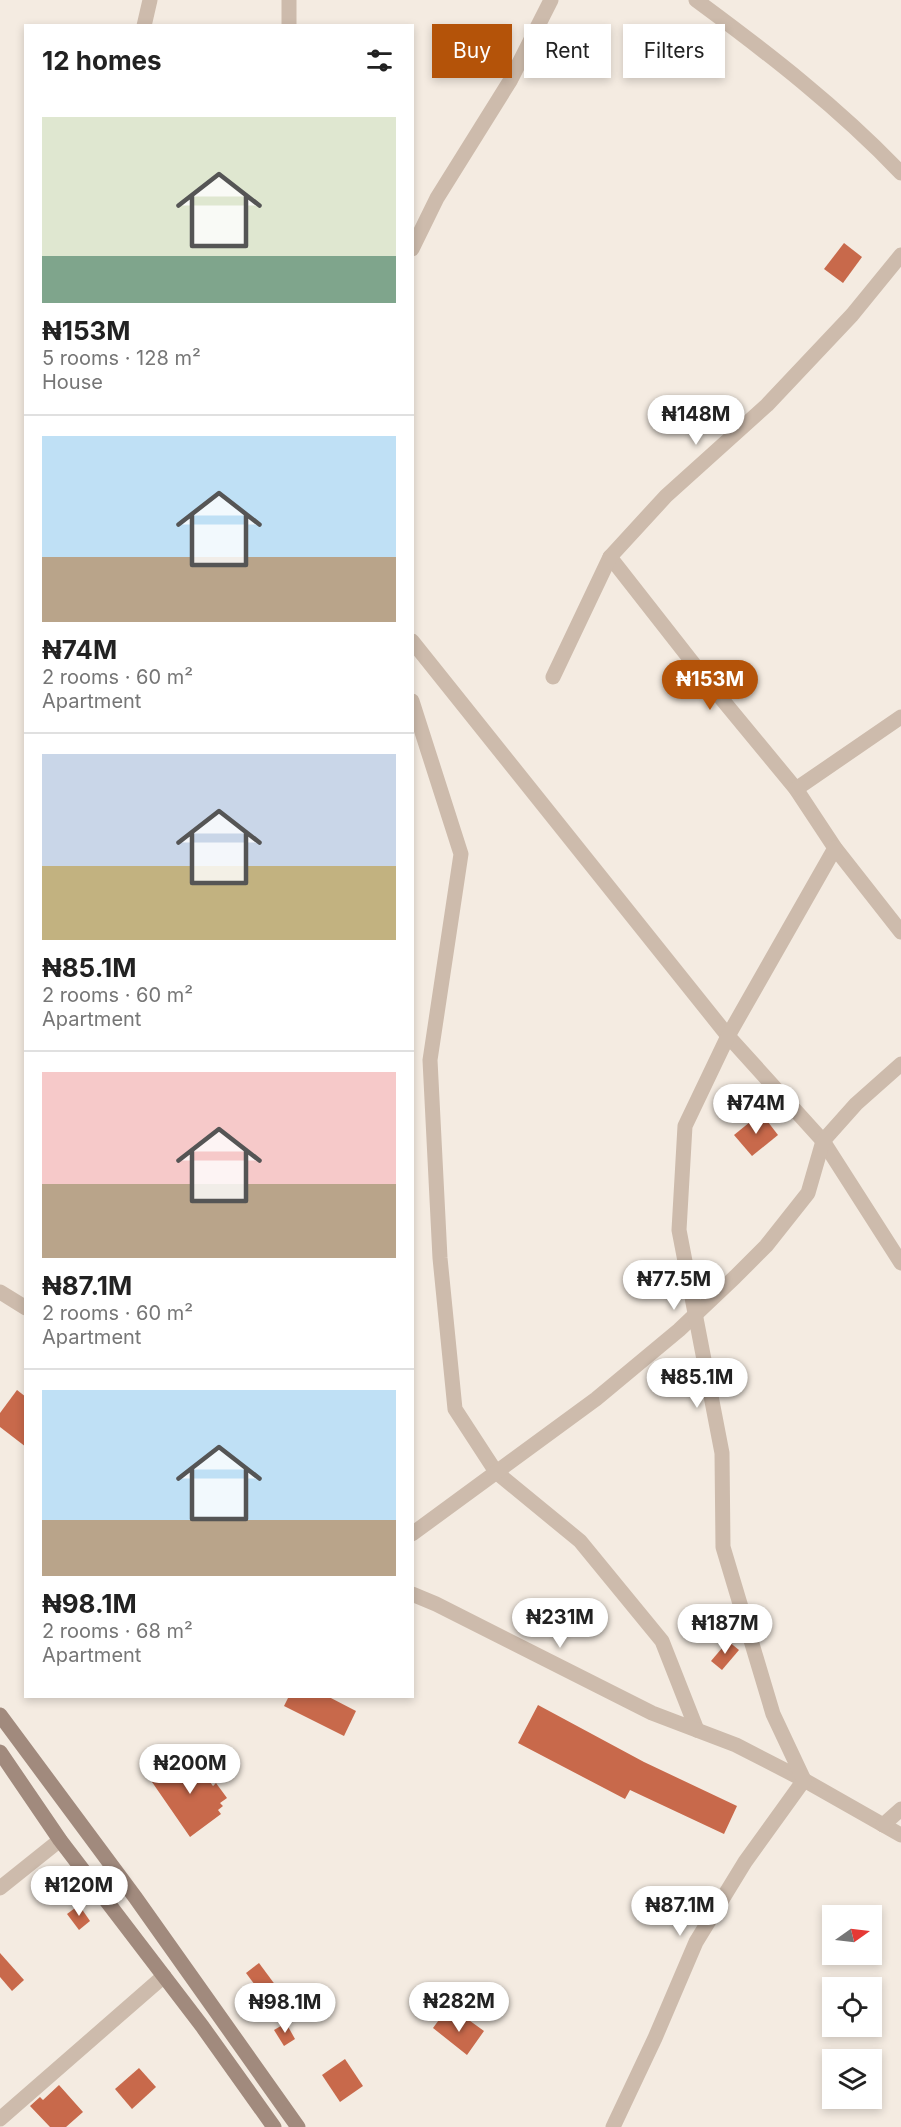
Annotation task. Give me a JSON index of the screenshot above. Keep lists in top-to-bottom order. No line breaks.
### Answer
{"north":"right","page":{"chip":["Buy","Rent","Filters"],"heading":"12 homes","list":[{"name":"₦153M","note":"5 rooms · 128 m² · House"},{"name":"₦74M","note":"2 rooms · 60 m² · Apartment"},{"name":"₦85.1M","note":"2 rooms · 60 m² · Apartment"},{"name":"₦87.1M","note":"2 rooms · 60 m² · Apartment"},{"name":"₦98.1M","note":"2 rooms · 68 m² · Apartment"}],"price":["₦148M","₦153M","₦74M","₦77.5M","₦85.1M","₦231M","₦187M","₦200M","₦120M","₦87.1M","₦282M","₦98.1M"]}}
